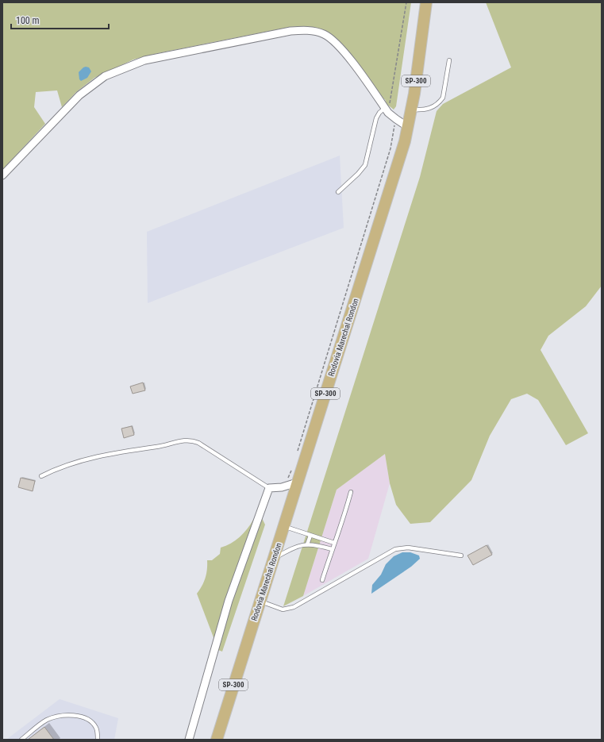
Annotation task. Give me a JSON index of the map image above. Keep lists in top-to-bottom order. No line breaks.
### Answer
{"streets":{"main road":["SP-300","Rodovia Marechal Rondon"]},"scale_bar":"100 m"}
